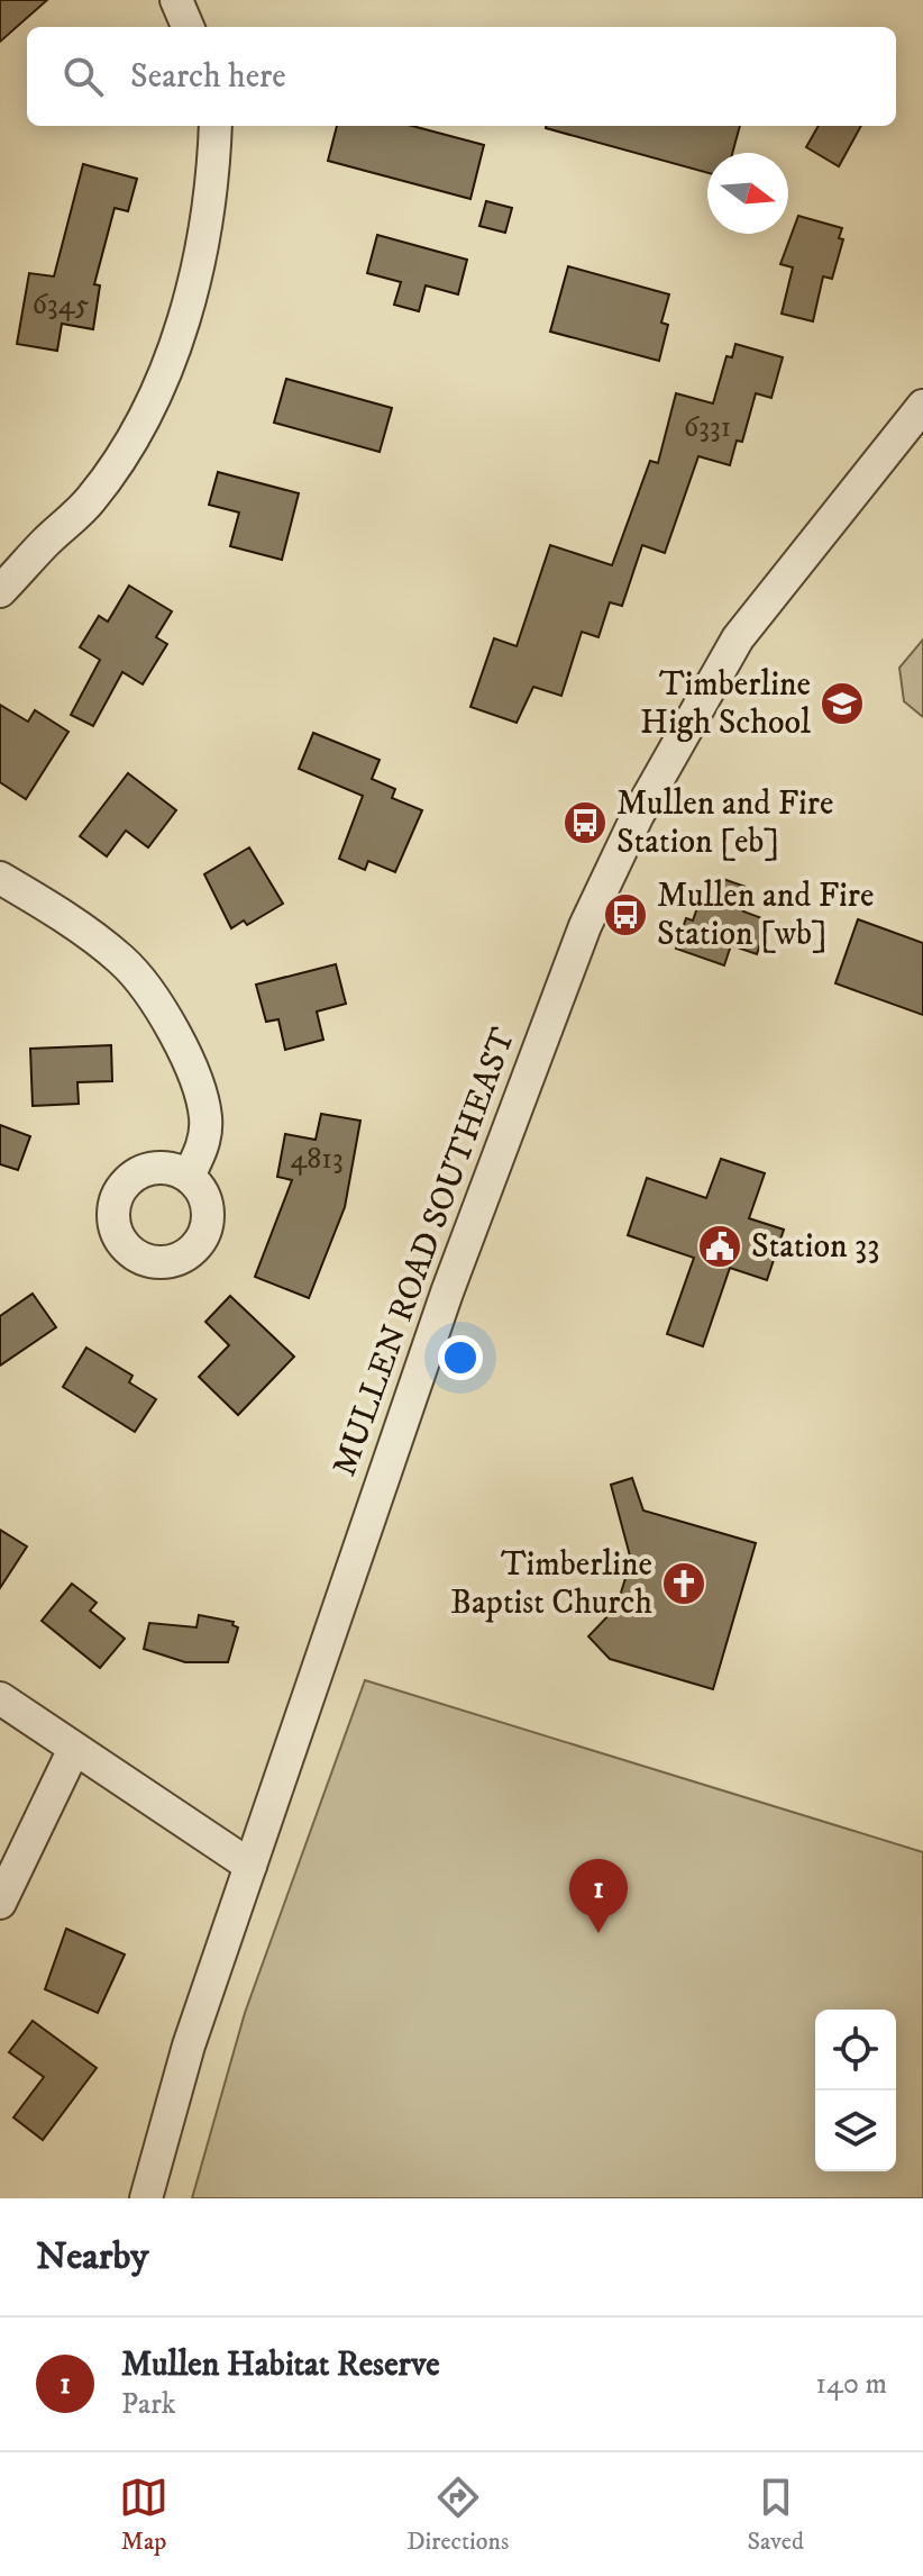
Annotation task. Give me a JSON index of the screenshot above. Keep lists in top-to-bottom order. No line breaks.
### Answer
{"streets":{"street":["MULLEN ROAD SOUTHEAST"]},"places":{"school or university":["Timberline High School"],"bus stop":["Mullen and Fire Station [eb]","Mullen and Fire Station [wb]"],"public building":["Station 33"],"church":["Timberline Baptist Church"]},"house_numbers":["6345","6331","4813"],"north":"right","page":{"search":"Search here","pins":"1","heading":"Nearby","list":[{"mark":"1","name":"Mullen Habitat Reserve","note":"Park","value":"140 m"}],"nav":["Map","Directions","Saved"]}}
